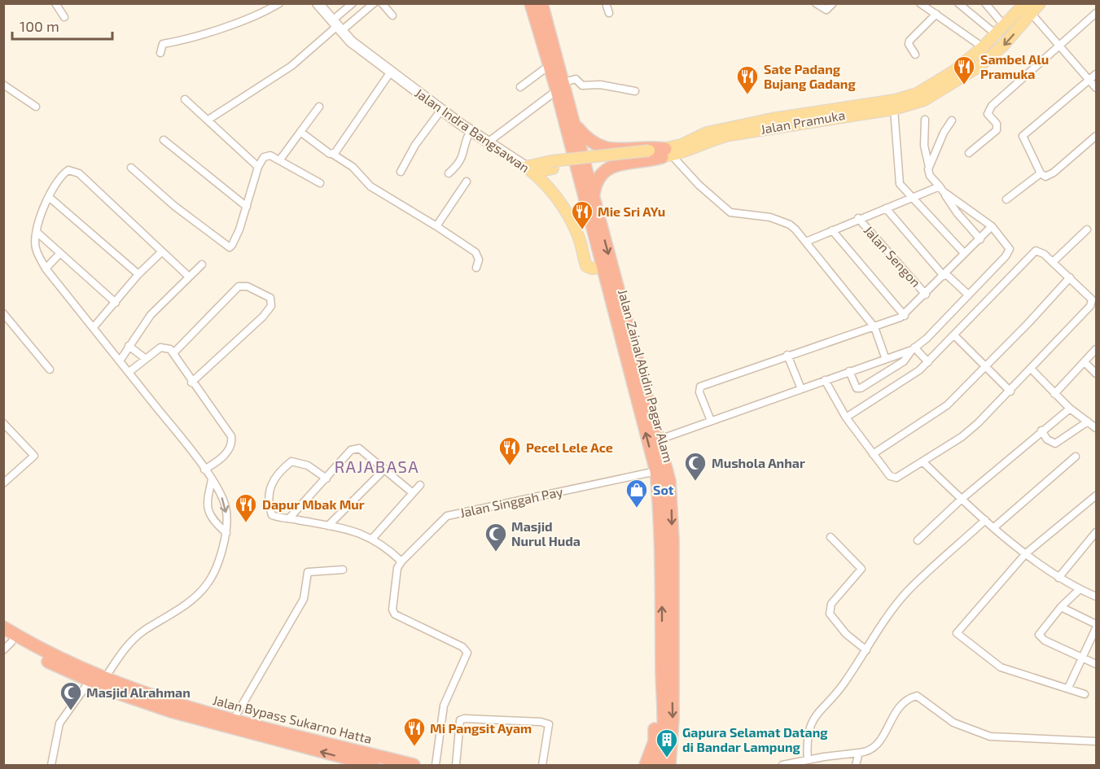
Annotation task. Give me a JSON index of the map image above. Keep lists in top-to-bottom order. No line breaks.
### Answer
{"streets":{"highway":["Jalan Zainal Abidin Pagar Alam","Jalan Bypass Sukarno Hatta"],"main road":["Jalan Pramuka","Jalan Indra Bangsawan"],"street":["Jalan Sengon","Jalan Singgah Pay"]},"crossings":[["Jalan Pramuka","Jalan Indra Bangsawan"],["Jalan Indra Bangsawan","Jalan Zainal Abidin Pagar Alam"],["Jalan Zainal Abidin Pagar Alam","Jalan Singgah Pay"]],"districts":["RAJABASA"],"places":{"restaurant":["Sambel Alu Pramuka","Sate Padang Bujang Gadang","Mie Sri AYu","Pecel Lele Ace","Dapur Mbak Mur","Mi Pangsit Ayam"],"mosque":["Mushola Anhar","Masjid Nurul Huda","Masjid Alrahman"],"shop":["Sot"],"building":["Gapura Selamat Datang di Bandar Lampung"]},"scale_bar":"100 m"}
